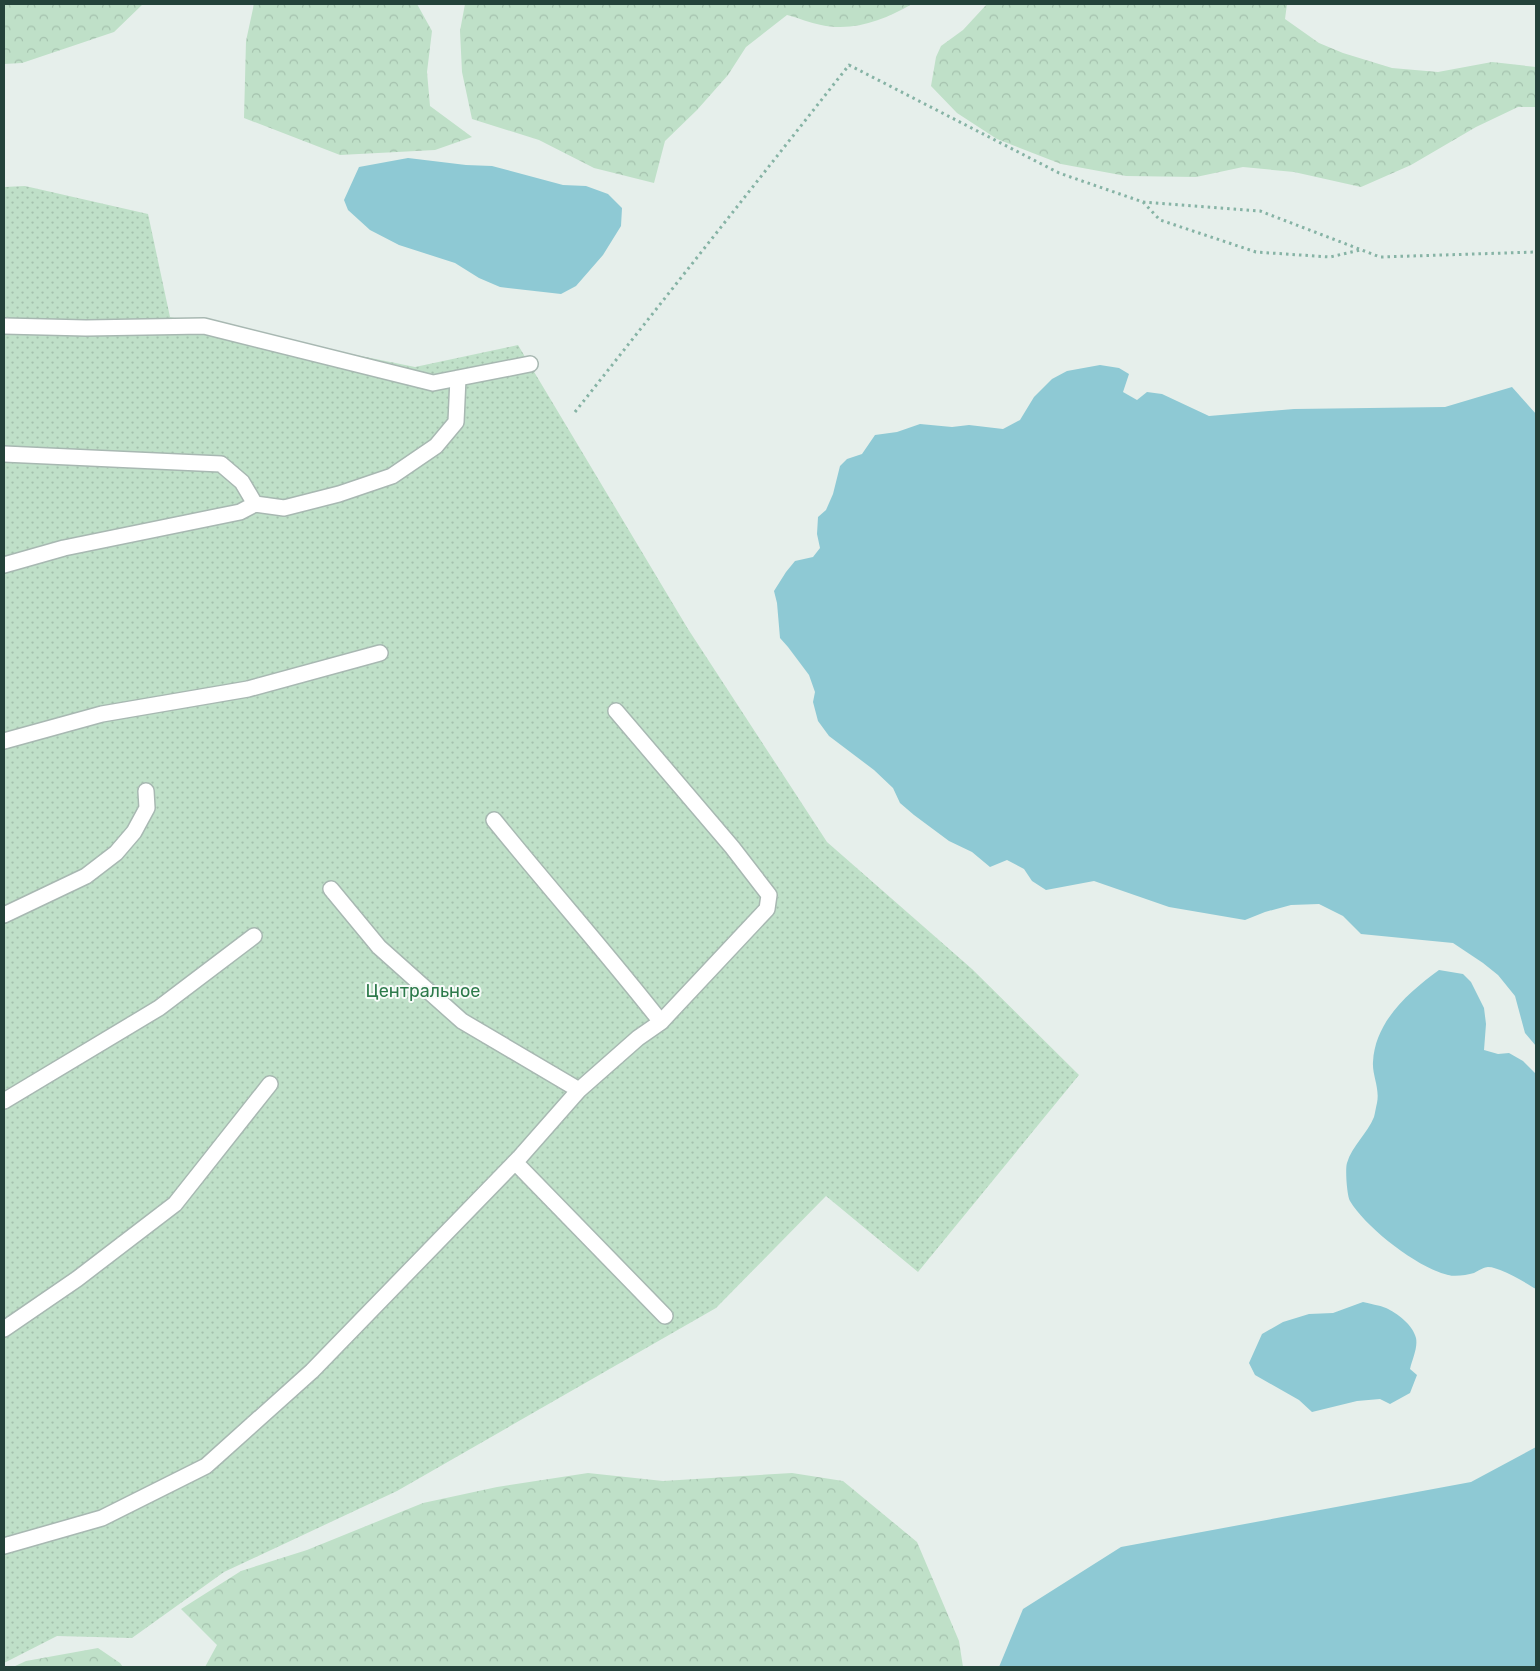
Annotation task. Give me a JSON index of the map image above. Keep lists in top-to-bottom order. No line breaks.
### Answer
{"parks":["Центральное"]}
